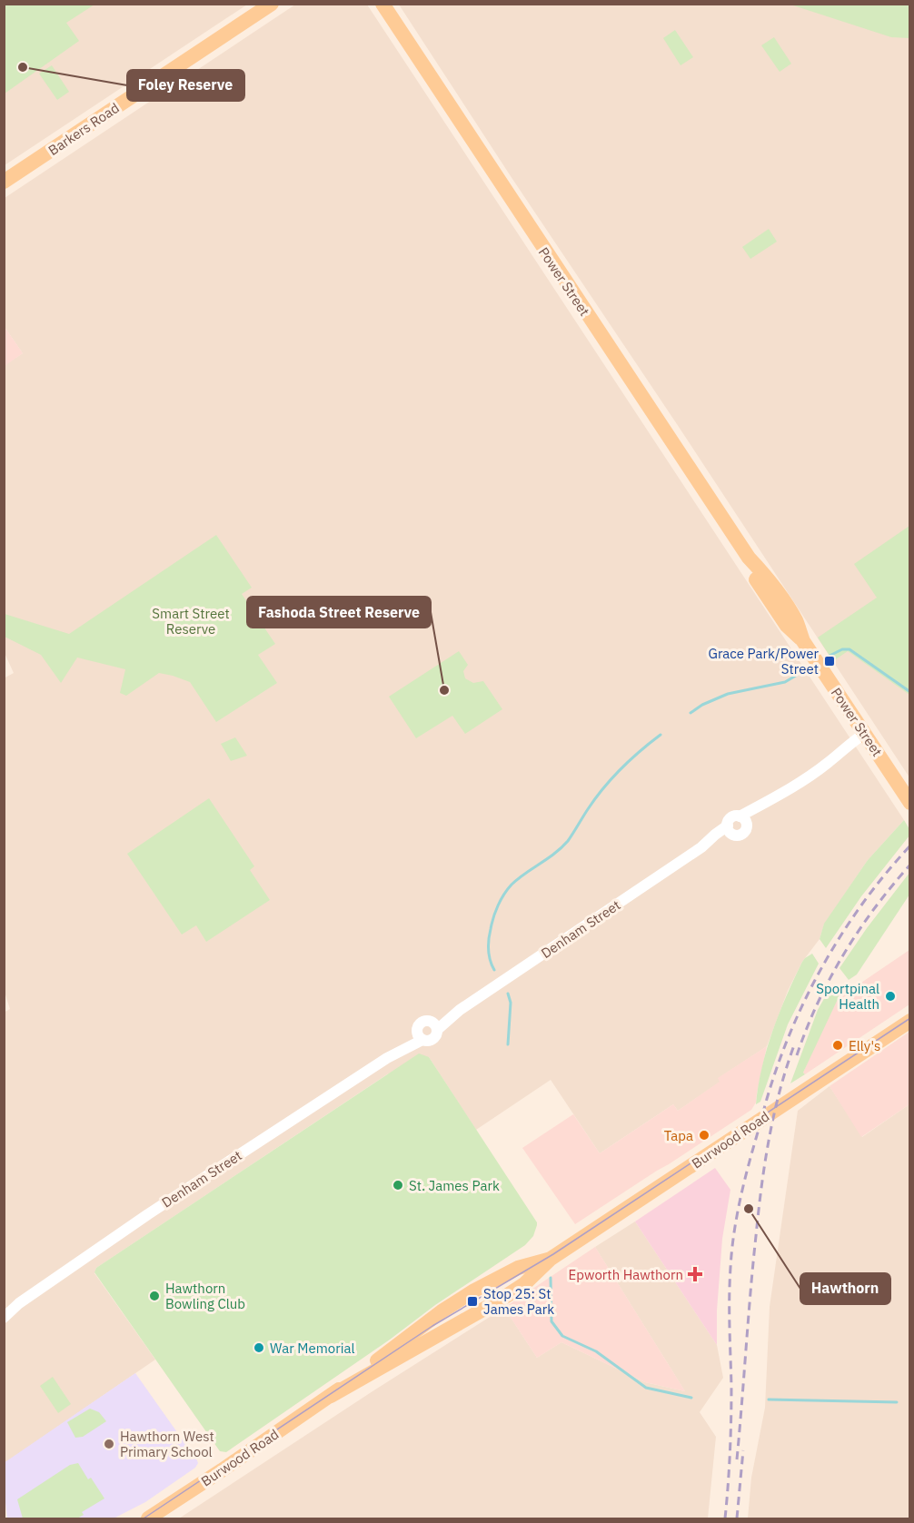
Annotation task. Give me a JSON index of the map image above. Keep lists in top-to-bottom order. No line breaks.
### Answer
{"streets":{"main road":["Barkers Road","Power Street","Burwood Road"],"street":["Denham Street"]},"parks":["Smart Street Reserve"],"places":{"other":["Foley Reserve","Fashoda Street Reserve","Sportpinal Health","Elly's","Tapa","St. James Park","Hawthorn","Hawthorn Bowling Club","War Memorial","Hawthorn West Primary School"],"transit":["Grace Park/Power Street","Stop 25: St James Park"],"health":["Epworth Hawthorn"]}}
